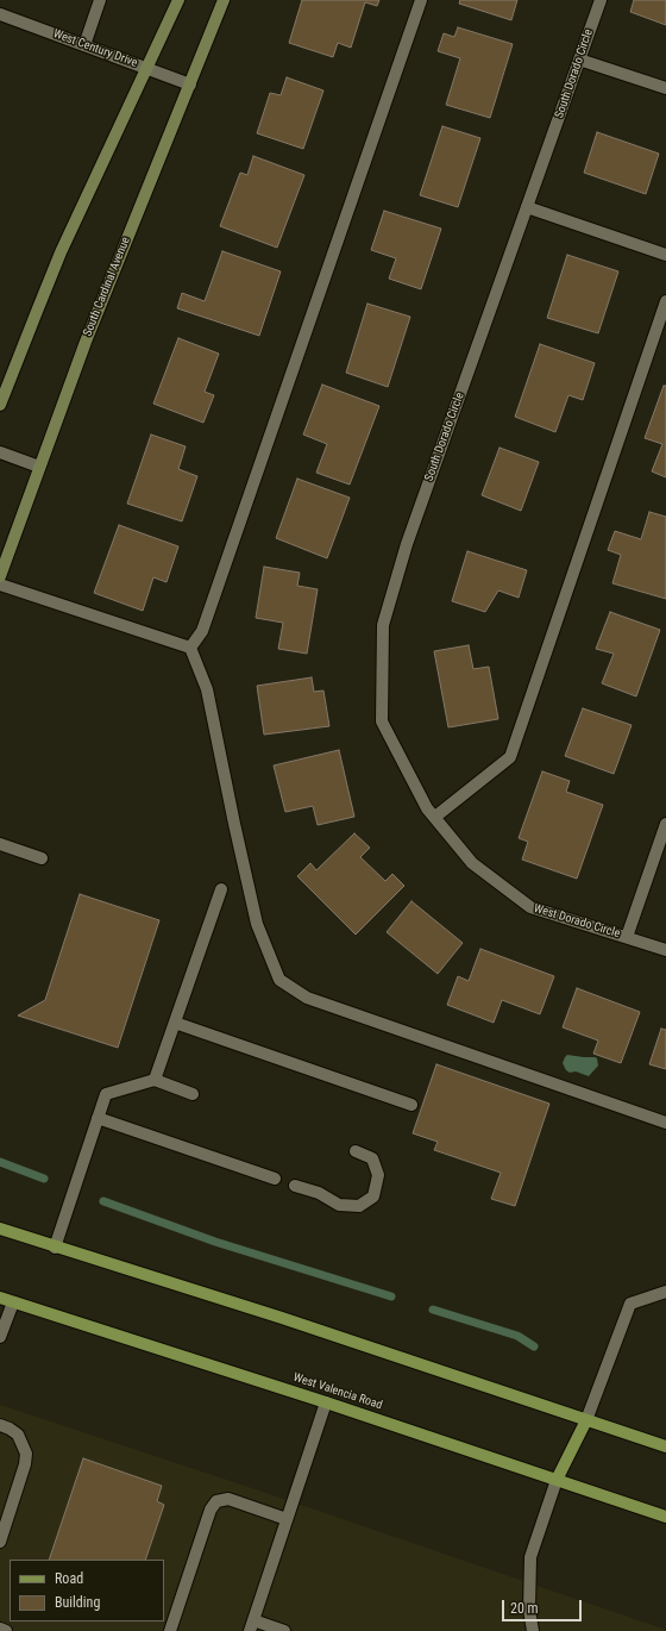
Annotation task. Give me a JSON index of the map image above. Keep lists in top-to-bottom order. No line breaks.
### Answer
{"streets":{"main road":["South Cardinal Avenue","West Valencia Road"],"street":["West Century Drive","South Dorado Circle","West Dorado Circle"]},"crossings":[["West Century Drive","South Cardinal Avenue"],["South Dorado Circle","West Dorado Circle"]],"legend":["Road","Building"],"scale_bar":"20 m"}
